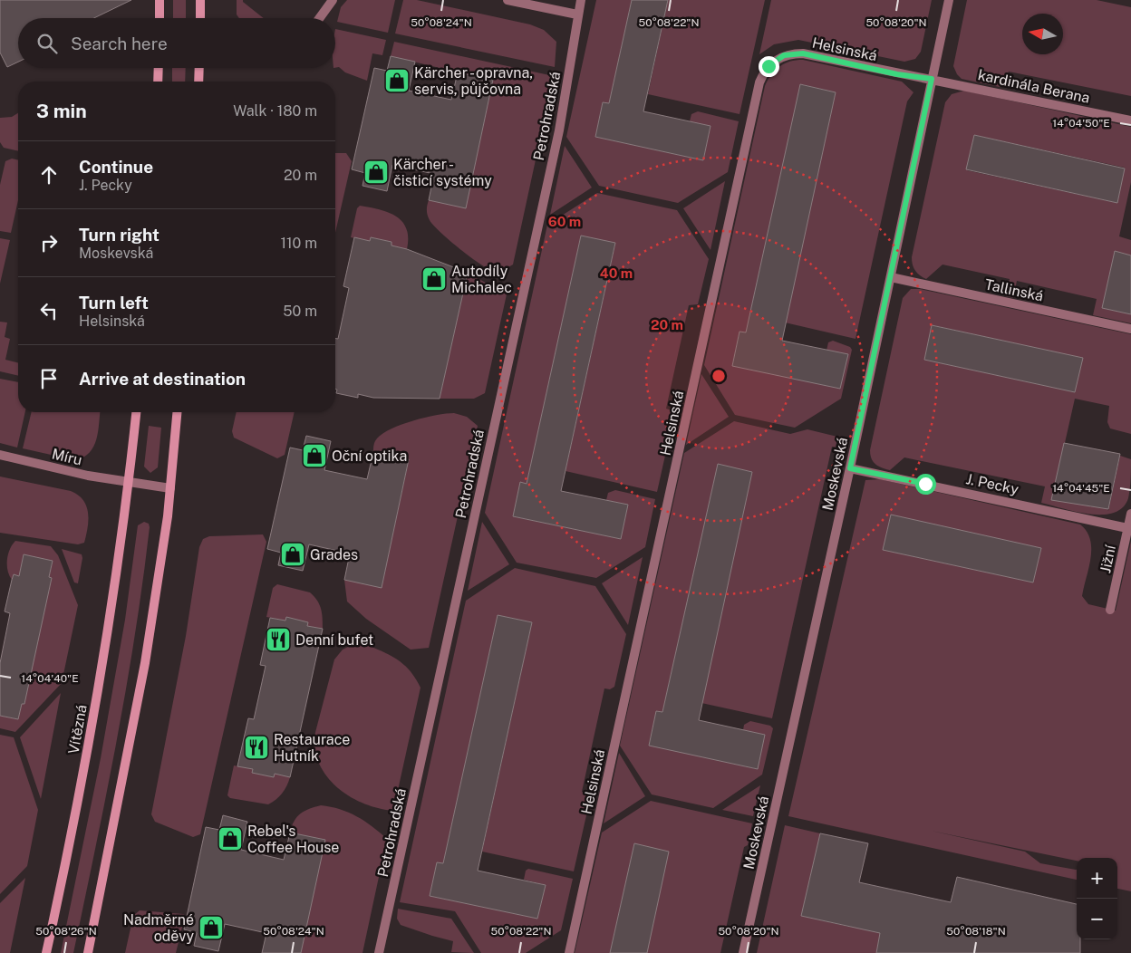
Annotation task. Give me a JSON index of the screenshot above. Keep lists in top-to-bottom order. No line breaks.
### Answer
{"streets":{"main road":["Vítězná"],"street":["Helsinská","kardinála Berana","Petrohradská","Tallinská","Míru","Moskevská","J. Pecky","Jižní"]},"crossings":[["Helsinská","kardinála Berana"],["Helsinská","Moskevská"],["kardinála Berana","Moskevská"],["Tallinská","Moskevská"],["Míru","Vítězná"],["Moskevská","J. Pecky"],["J. Pecky","Jižní"]],"places":{"shop":["Kärcher - opravna, servis, půjčovna","Kärcher - čisticí systémy","Autodíly Michalec","Oční optika","Grades","Rebel's Coffee House","Nadměrné oděvy"],"restaurant":["Denní bufet","Restaurace Hutník"]},"north":"left","page":{"search":"Search here","heading":["3 min","Walk · 180 m"],"list":[["Continue","J. Pecky","20 m"],["Turn right","Moskevská","110 m"],["Turn left","Helsinská","50 m"],"Arrive at destination"],"map_buttons":["+","−"]},"coordinates":["50°08'24\"N","50°08'22\"N","50°08'20\"N","14°04'50\"E","14°04'45\"E","14°04'40\"E","50°08'26\"N","50°08'18\"N"],"rings":["60 m","40 m","20 m"]}
